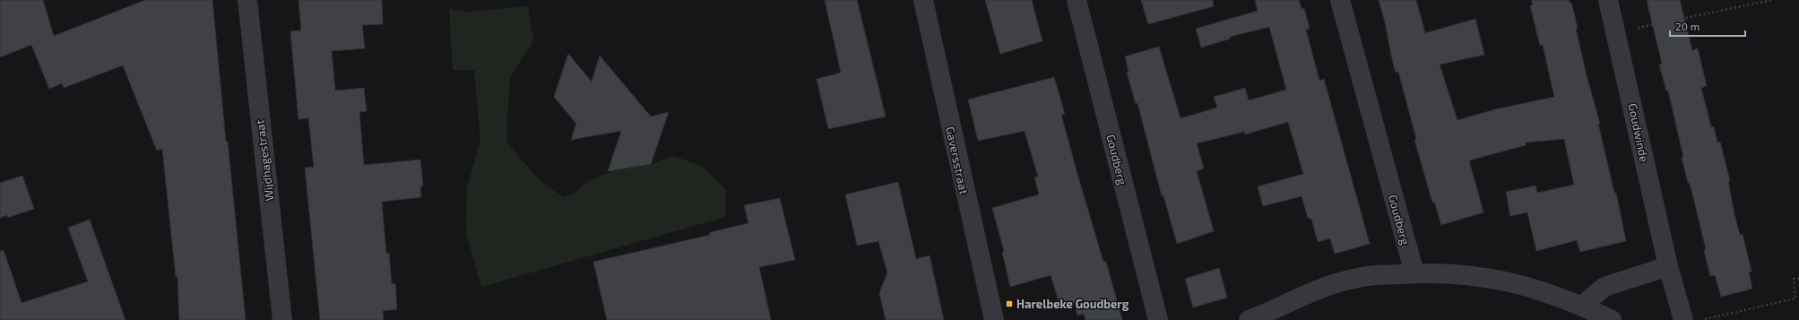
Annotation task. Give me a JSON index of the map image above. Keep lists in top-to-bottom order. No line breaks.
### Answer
{"streets":{"street":["Goudwinde","Goudberg","Wijdhagestraat","Gaversstraat"]},"places":{"transit":["Harelbeke Goudberg"]},"scale_bar":"20 m"}
